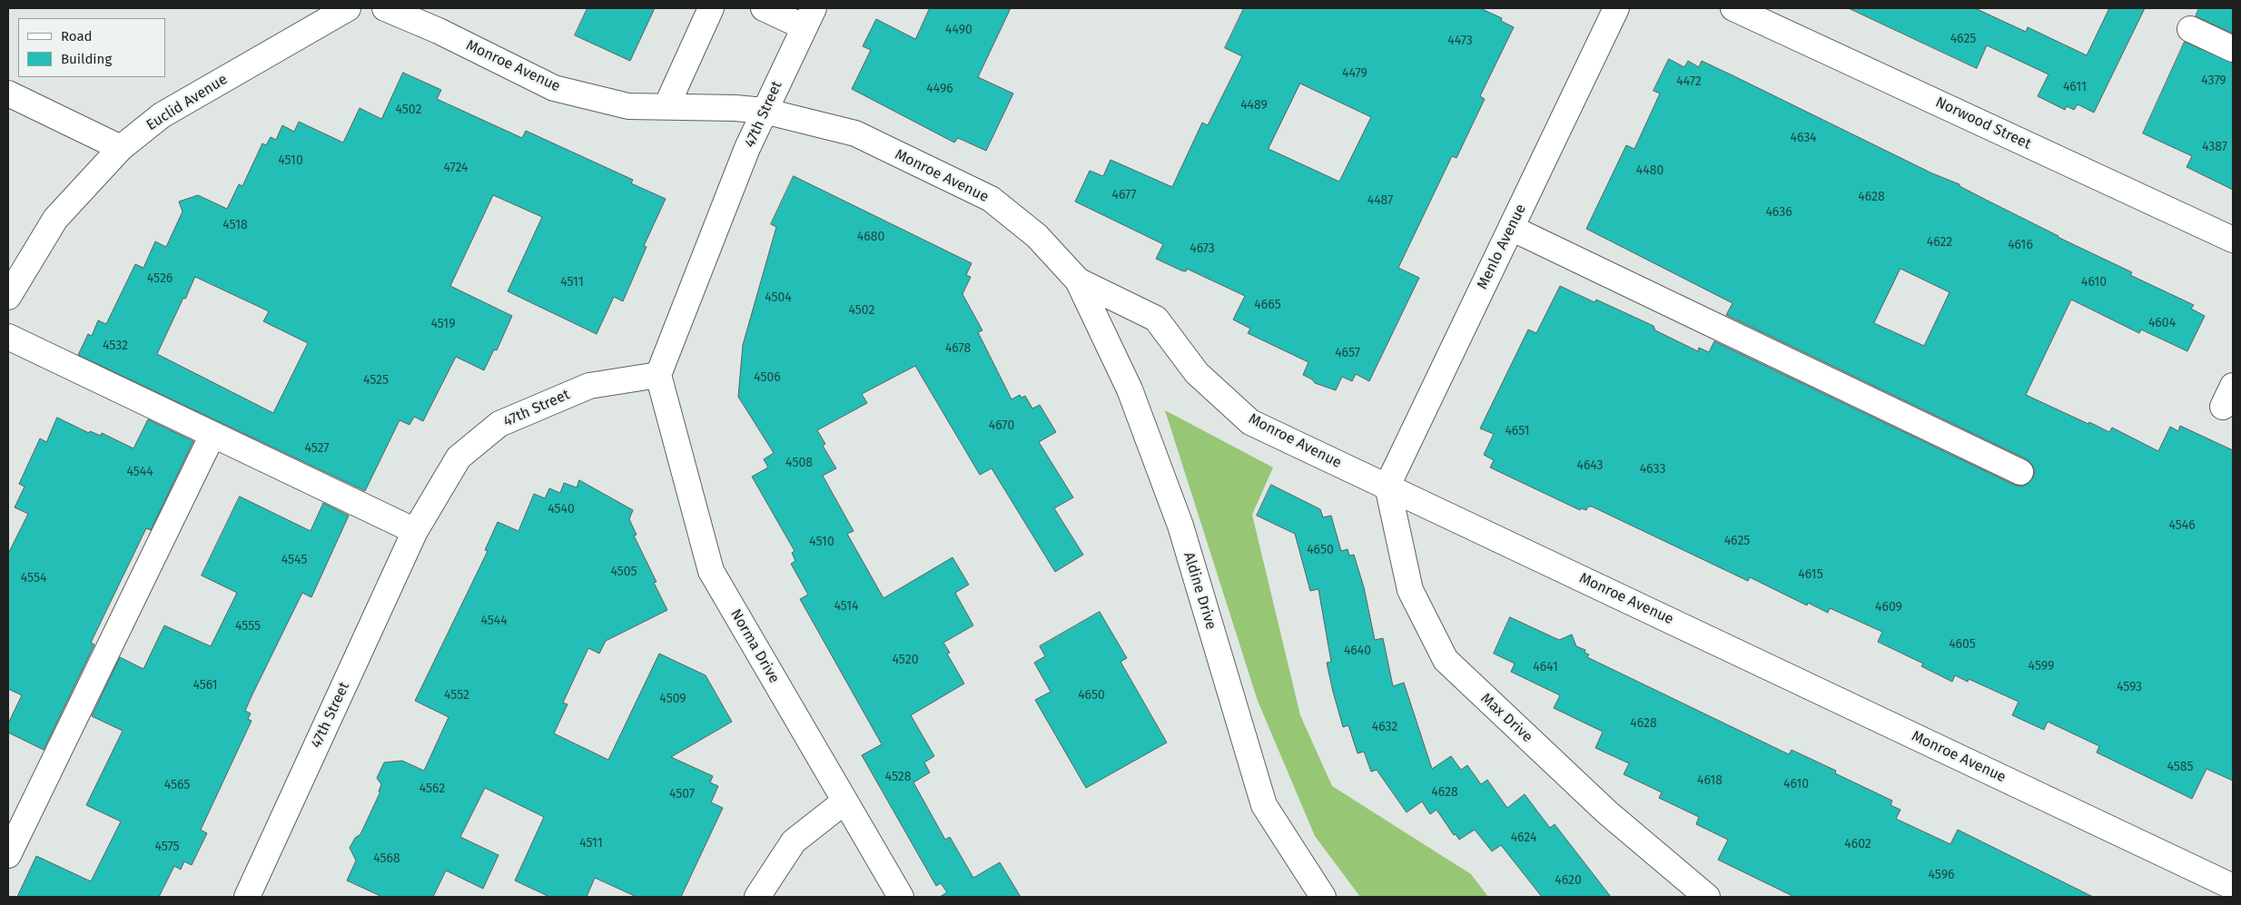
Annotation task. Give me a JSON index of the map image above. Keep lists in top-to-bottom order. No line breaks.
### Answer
{"streets":{"street":["Monroe Avenue","Euclid Avenue","47th Street","Norwood Street","Menlo Avenue","Aldine Drive","Norma Drive","Max Drive"]},"crossings":[["Monroe Avenue","47th Street"],["Monroe Avenue","Menlo Avenue"],["Monroe Avenue","Aldine Drive"],["Monroe Avenue","Max Drive"],["47th Street","Norma Drive"],["Menlo Avenue","Max Drive"]],"house_numbers":["4490","4625","4473","4479","4379","4472","4611","4496","4489","4502","4634","4387","4510","4724","4480","4677","4628","4487","4636","4518","4680","4622","4616","4673","4526","4511","4610","4504","4665","4502","4604","4519","4532","4678","4657","4506","4525","4670","4651","4527","4508","4643","4633","4544","4540","4546","4625","4510","4650","4545","4505","4615","4554","4514","4609","4544","4555","4605","4640","4520","4599","4641","4561","4593","4552","4650","4509","4628","4632","4585","4528","4618","4610","4565","4562","4628","4507","4624","4511","4602","4575","4568","4596","4620"],"legend":["Road","Building"]}
